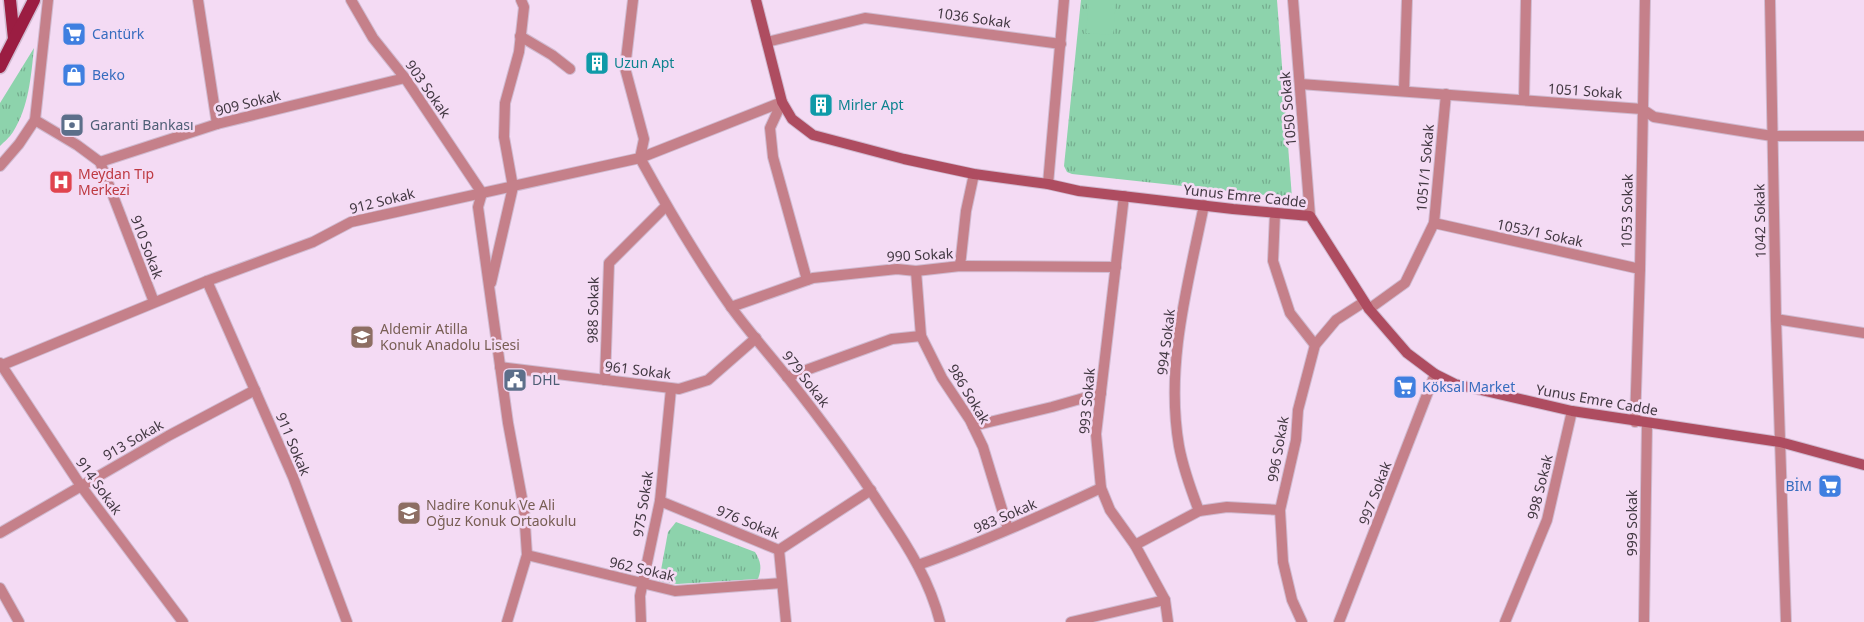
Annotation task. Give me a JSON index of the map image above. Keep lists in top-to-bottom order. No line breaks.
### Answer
{"streets":{"street":["1036 Sokak","903 Sokak","1051 Sokak","909 Sokak","1050 Sokak","1051/1 Sokak","Yunus Emre Cadde","912 Sokak","1053 Sokak","1042 Sokak","1053/1 Sokak","910 Sokak","990 Sokak","988 Sokak","994 Sokak","961 Sokak","979 Sokak","986 Sokak","993 Sokak","913 Sokak","911 Sokak","996 Sokak","914 Sokak","998 Sokak","997 Sokak","975 Sokak","983 Sokak","976 Sokak","999 Sokak","962 Sokak"]},"crossings":[["1036 Sokak","Yunus Emre Cadde"],["903 Sokak","909 Sokak"],["903 Sokak","912 Sokak"],["1051 Sokak","1050 Sokak"],["1051 Sokak","1051/1 Sokak"],["1051 Sokak","1053 Sokak"],["1051 Sokak","1042 Sokak"],["909 Sokak","910 Sokak"],["1050 Sokak","Yunus Emre Cadde"],["1051/1 Sokak","Yunus Emre Cadde"],["1051/1 Sokak","1053/1 Sokak"],["1051/1 Sokak","996 Sokak"],["Yunus Emre Cadde","912 Sokak"],["Yunus Emre Cadde","1053 Sokak"],["Yunus Emre Cadde","1042 Sokak"],["Yunus Emre Cadde","994 Sokak"],["Yunus Emre Cadde","993 Sokak"],["Yunus Emre Cadde","996 Sokak"],["Yunus Emre Cadde","998 Sokak"],["Yunus Emre Cadde","997 Sokak"],["Yunus Emre Cadde","999 Sokak"],["912 Sokak","910 Sokak"],["912 Sokak","979 Sokak"],["912 Sokak","911 Sokak"],["912 Sokak","914 Sokak"],["1053 Sokak","1053/1 Sokak"],["990 Sokak","979 Sokak"],["990 Sokak","986 Sokak"],["990 Sokak","993 Sokak"],["988 Sokak","961 Sokak"],["988 Sokak","979 Sokak"],["961 Sokak","979 Sokak"],["961 Sokak","975 Sokak"],["979 Sokak","983 Sokak"],["979 Sokak","976 Sokak"],["986 Sokak","983 Sokak"],["993 Sokak","983 Sokak"],["913 Sokak","911 Sokak"],["913 Sokak","914 Sokak"],["975 Sokak","976 Sokak"],["975 Sokak","962 Sokak"]],"places":{"supermarket":["Cantürk","Köksal Market","BİM"],"building":["Uzun Apt","Mirler Apt"],"shop":["Beko"],"bank":["Garanti Bankası"],"hospital":["Meydan Tıp Merkezi"],"school or university":["Aldemir Atilla Konuk Anadolu Lisesi","Nadire Konuk Ve Ali Oğuz Konuk Ortaokulu"],"public building":["DHL"]}}
